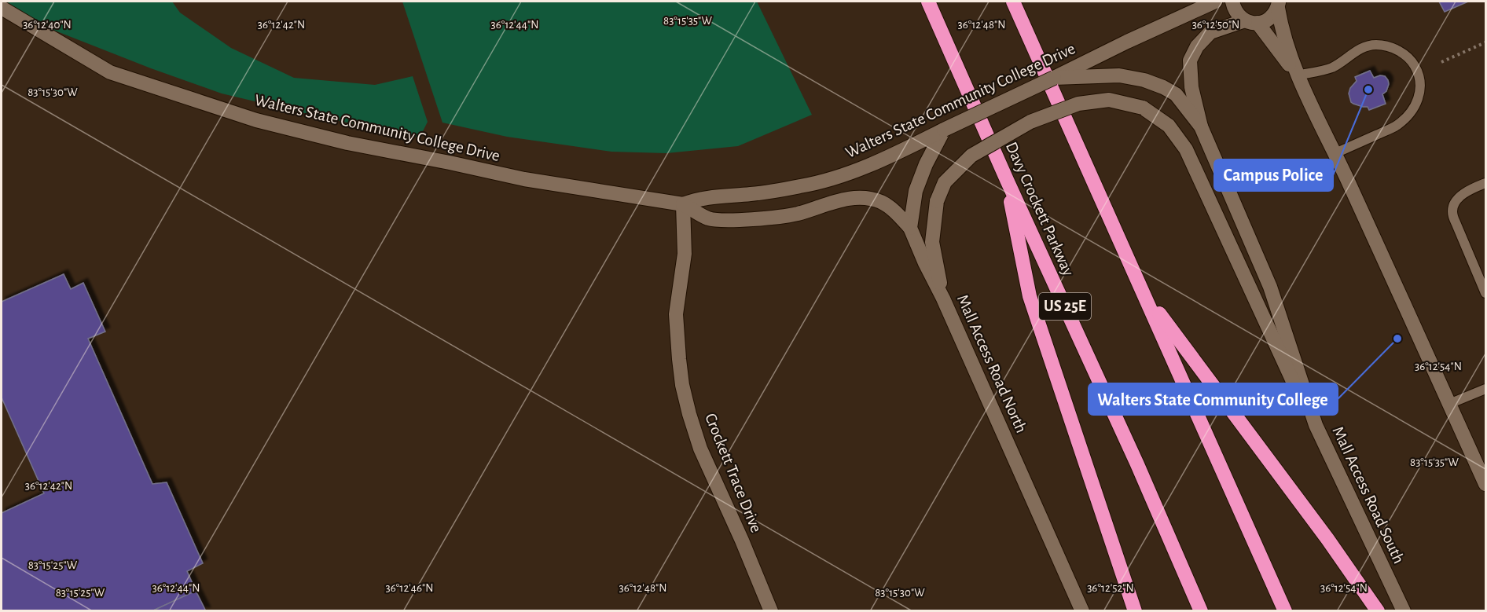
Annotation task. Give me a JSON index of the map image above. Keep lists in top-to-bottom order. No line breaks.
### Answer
{"streets":{"highway":["Davy Crockett Parkway","US 25E"],"street":["Walters State Community College Drive","Mall Access Road North","Crockett Trace Drive","Mall Access Road South"]},"crossings":[["Walters State Community College Drive","Mall Access Road North"],["Walters State Community College Drive","Crockett Trace Drive"],["Walters State Community College Drive","Mall Access Road South"]],"places":["Campus Police","Walters State Community College"],"coordinates":["83°15'35\"W","36°12'48\"N","36°12'40\"N","36°12'42\"N","36°12'44\"N","36°12'50\"N","83°15'30\"W","36°12'54\"N","83°15'25\"W","36°12'46\"N","36°12'52\"N"]}
